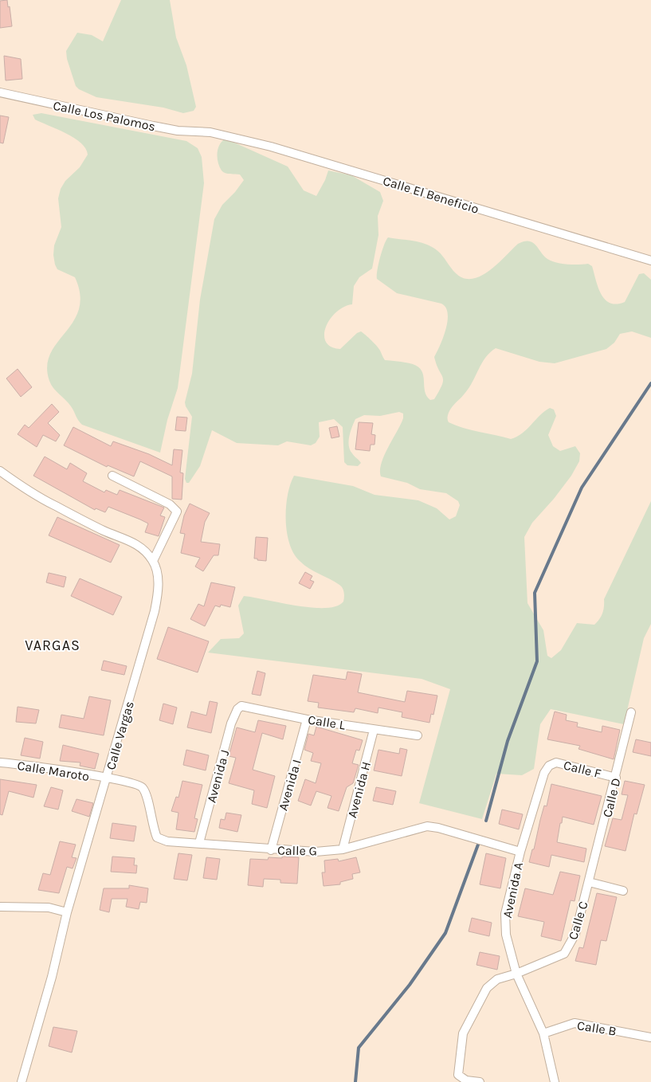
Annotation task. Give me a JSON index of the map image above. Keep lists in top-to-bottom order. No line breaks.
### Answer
{"streets":{"street":["Calle Los Palomos","Calle El Beneficio","Calle L","Calle Vargas","Calle F","Calle Maroto","Avenida J","Avenida I","Avenida H","Calle D","Calle G","Avenida A","Calle C","Calle B"]},"crossings":[["Calle Los Palomos","Calle El Beneficio"],["Calle L","Avenida J"],["Calle L","Avenida I"],["Calle L","Avenida H"],["Calle Vargas","Calle Maroto"],["Calle Vargas","Calle G"],["Calle F","Calle D"],["Calle F","Avenida A"],["Calle Maroto","Calle G"],["Avenida J","Calle G"],["Avenida I","Calle G"],["Avenida H","Calle G"],["Calle D","Calle C"],["Calle G","Avenida A"],["Avenida A","Calle C"],["Avenida A","Calle B"]],"districts":["VARGAS"]}
